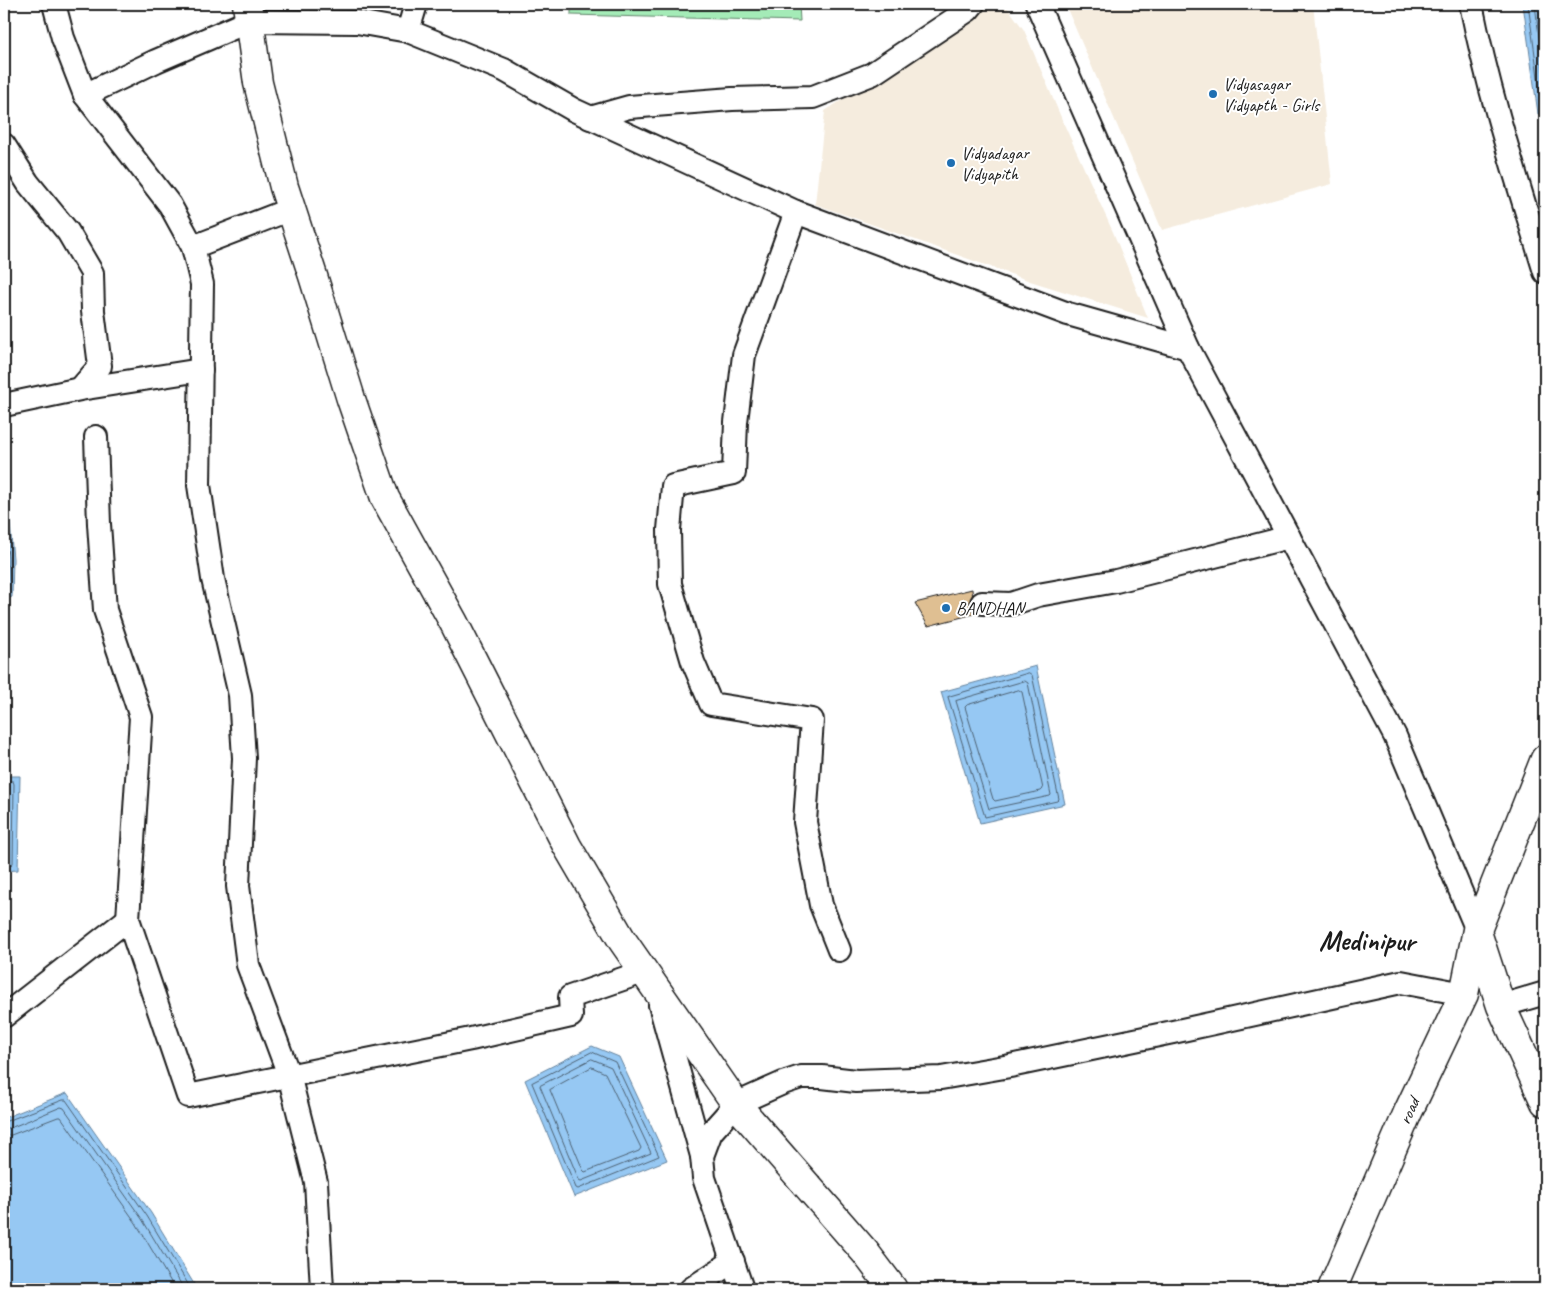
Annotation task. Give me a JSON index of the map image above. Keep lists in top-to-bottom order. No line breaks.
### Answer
{"streets":{"street":["road"]},"districts":["Medinipur"],"places":["Vidyasagar Vidyapth - Girls","Vidyadagar Vidyapith","BANDHAN"]}
